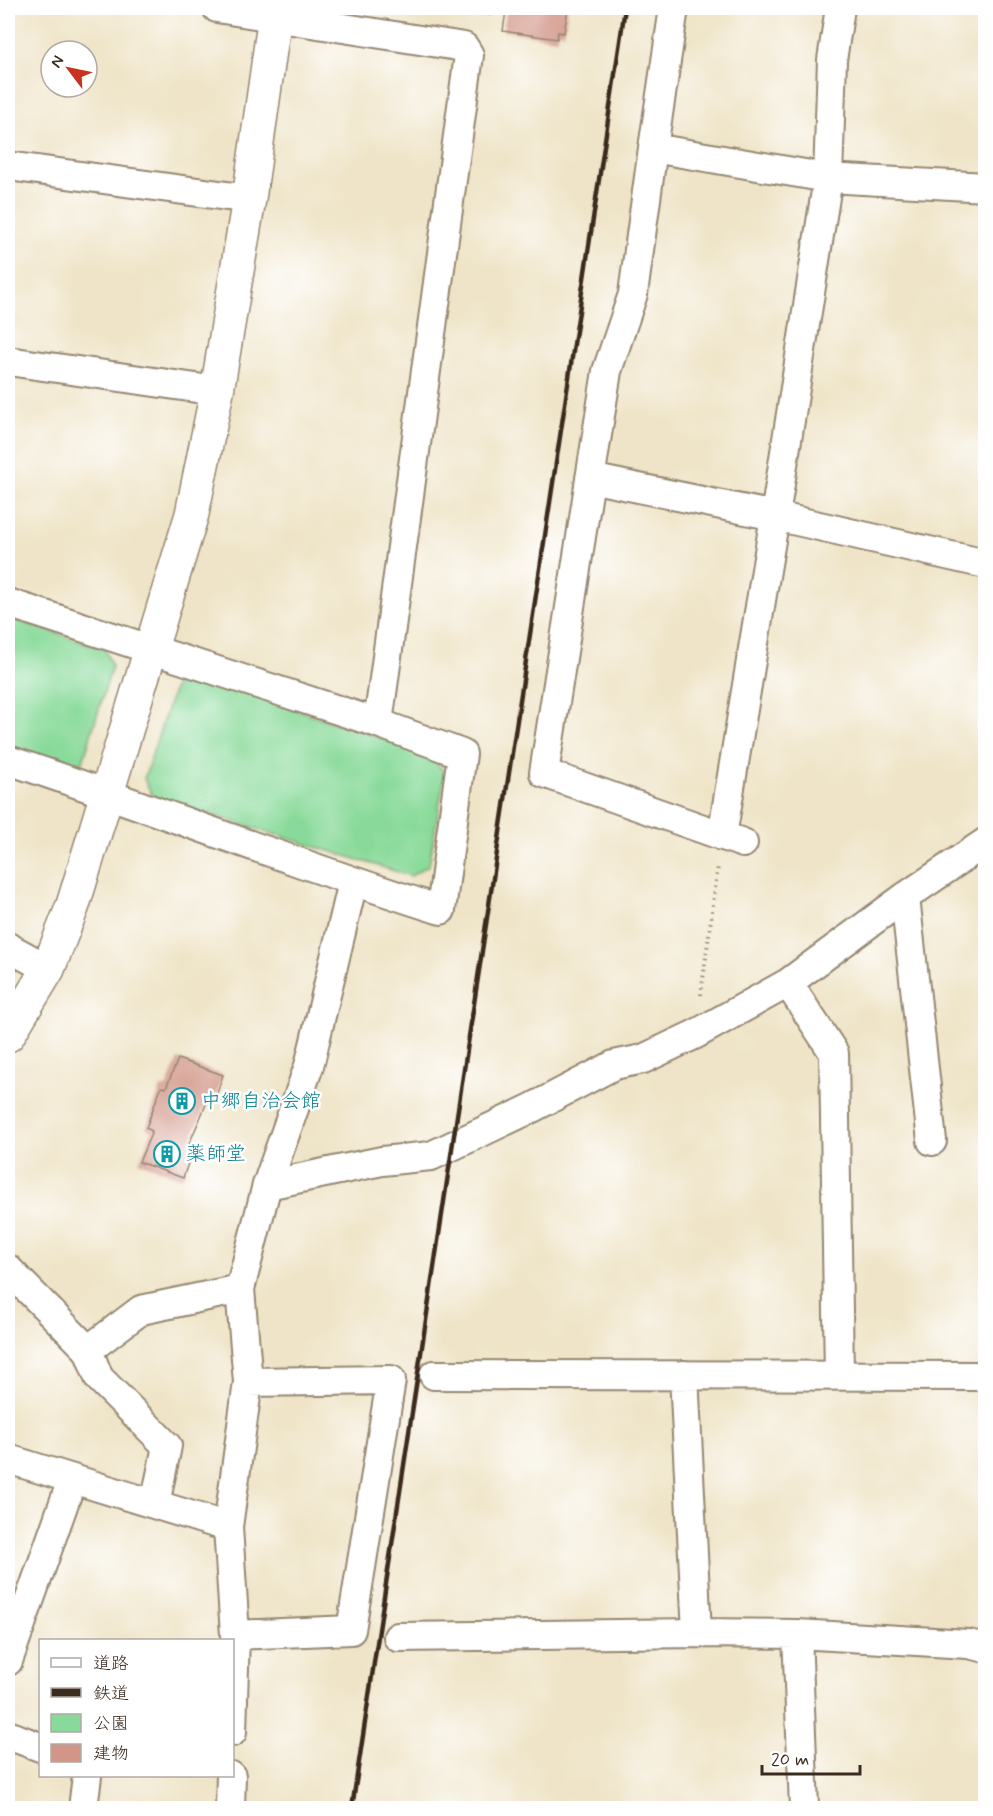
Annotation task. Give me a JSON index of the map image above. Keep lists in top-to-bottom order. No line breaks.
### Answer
{"places":{"building":["中郷自治会館","薬師堂"]},"legend":["道路","鉄道","公園","建物"],"scale_bar":"20 m","north":"top left"}
